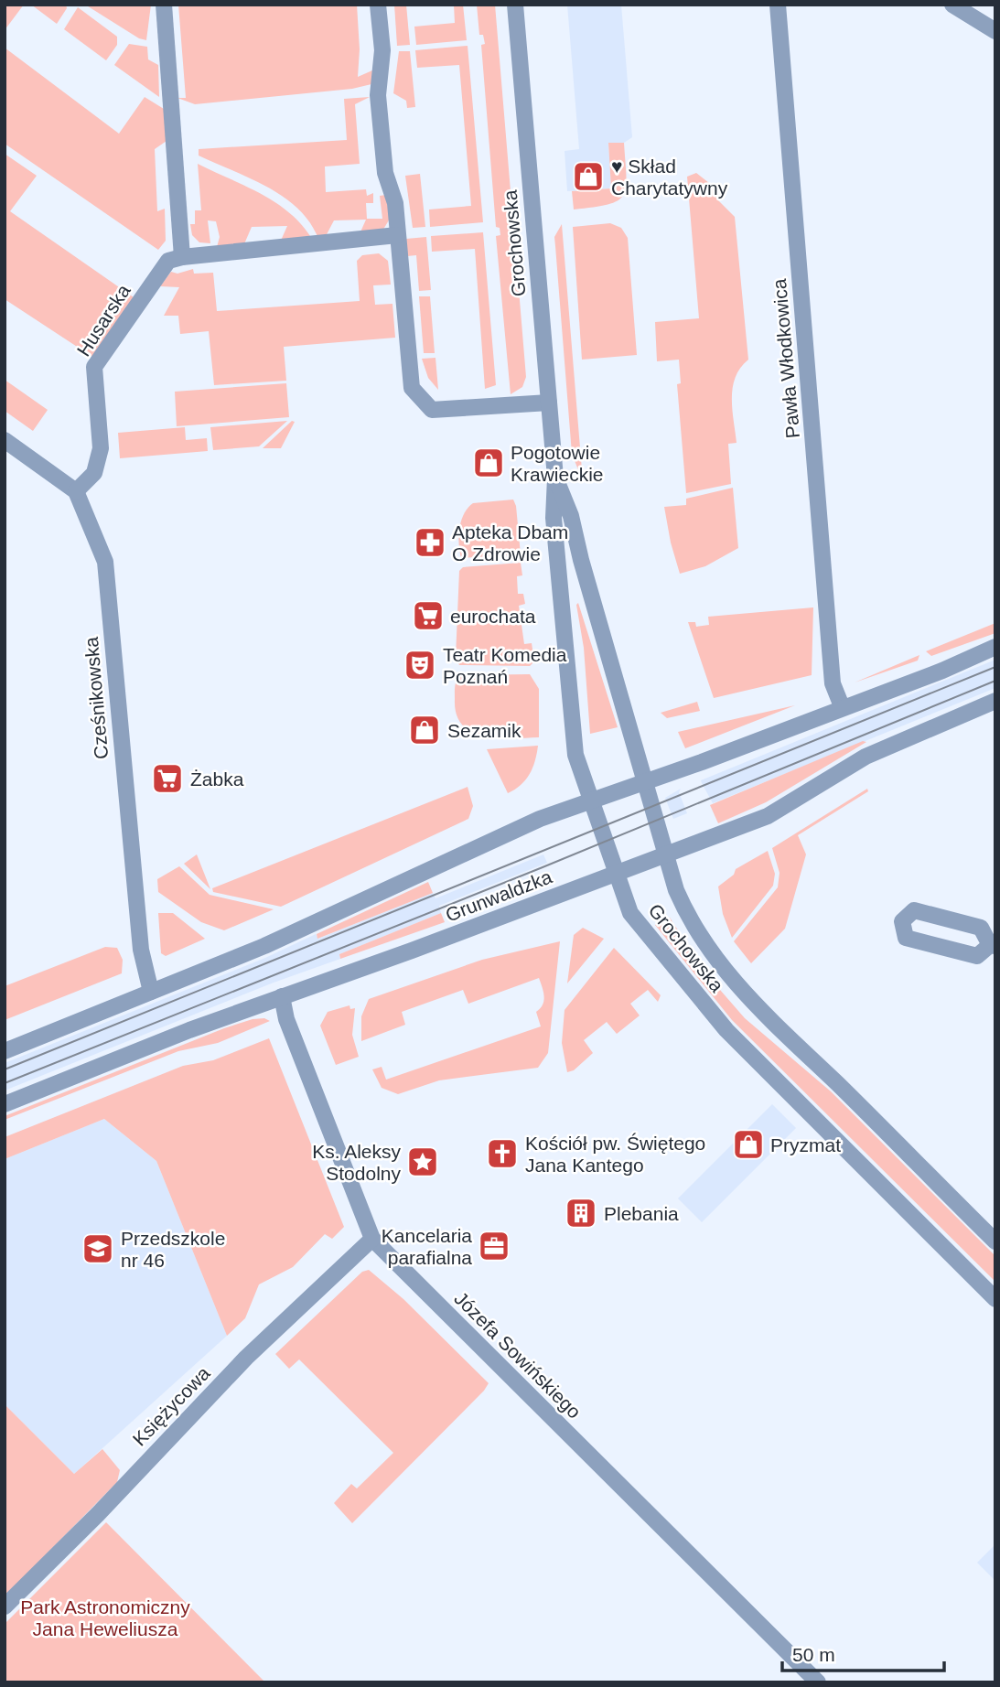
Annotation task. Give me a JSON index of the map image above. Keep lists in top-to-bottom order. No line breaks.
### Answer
{"streets":{"street":["Grochowska","Husarska","Pawła Włodkowica","Cześnikowska","Grunwaldzka","Józefa Sowińskiego","Księżycowa"]},"crossings":[["Grochowska","Grunwaldzka"],["Husarska","Cześnikowska"],["Grunwaldzka","Józefa Sowińskiego"],["Józefa Sowińskiego","Księżycowa"]],"parks":["Park Astronomiczny Jana Heweliusza"],"places":{"shop":["♥ Skład Charytatywny","Pogotowie Krawieckie","Sezamik","Pryzmat"],"pharmacy":["Apteka Dbam O Zdrowie"],"supermarket":["eurochata","Żabka"],"theatre":["Teatr Komedia Poznań"],"church":["Kościół pw. Świętego Jana Kantego"],"place":["Ks. Aleksy Stodolny"],"building":["Plebania"],"office":["Kancelaria parafialna"],"school or university":["Przedszkole nr 46"]},"scale_bar":"50 m"}
